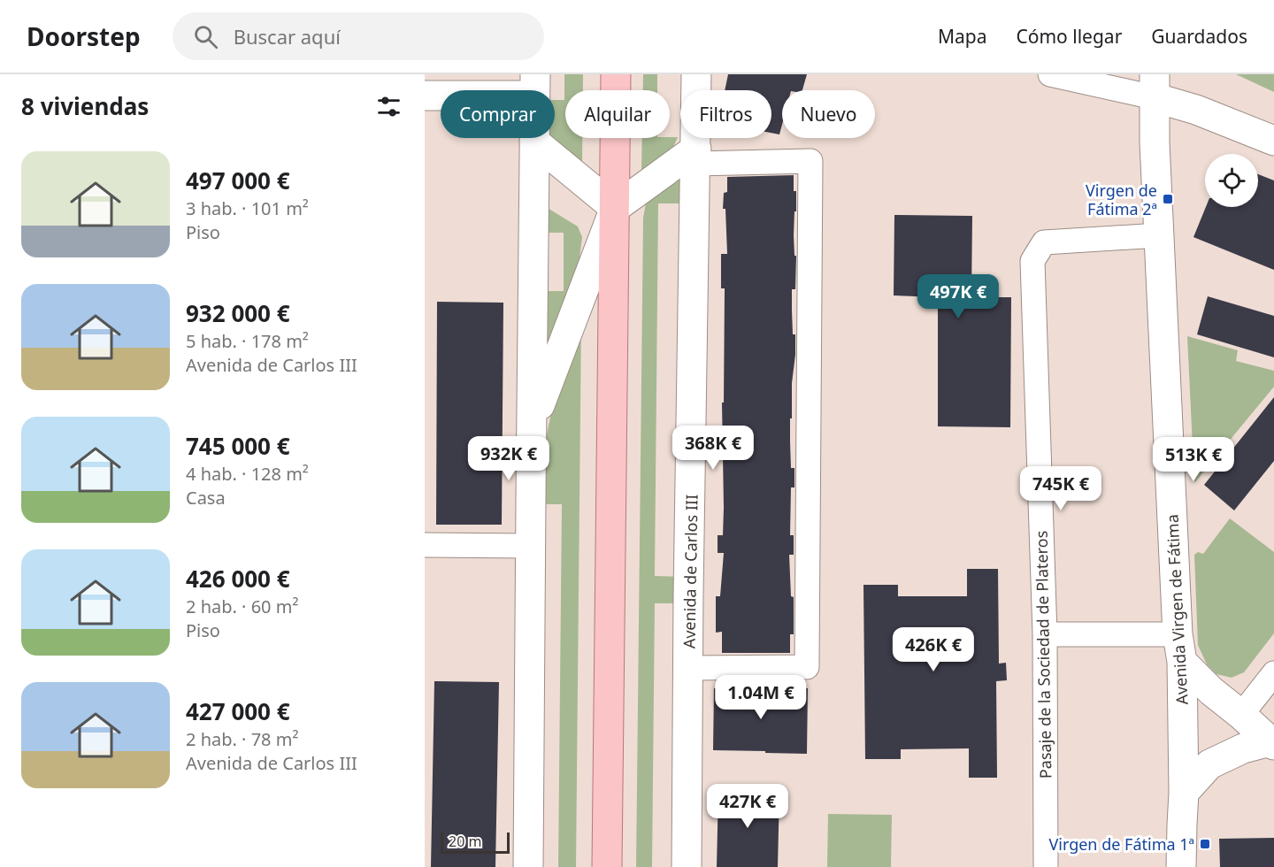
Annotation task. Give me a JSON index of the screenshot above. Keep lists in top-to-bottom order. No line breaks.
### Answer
{"streets":{"street":["Avenida de Carlos III","Avenida Virgen de Fátima","Pasaje de la Sociedad de Plateros"]},"crossings":[["Avenida Virgen de Fátima","Pasaje de la Sociedad de Plateros"]],"places":{"transit":["Virgen de Fátima 2ª","Virgen de Fátima 1ª"]},"scale_bar":"20 m","page":{"header":"Doorstep","search":"Buscar aquí","nav":["Mapa","Cómo llegar","Guardados"],"heading":"8 viviendas","chip":["Comprar","Alquilar","Filtros","Nuevo"],"list":[{"name":"497 000 €","note":"3 hab. · 101 m² · Piso"},{"name":"932 000 €","note":"5 hab. · 178 m² · Avenida de Carlos III"},{"name":"745 000 €","note":"4 hab. · 128 m² · Casa"},{"name":"426 000 €","note":"2 hab. · 60 m² · Piso"},{"name":"427 000 €","note":"2 hab. · 78 m² · Avenida de Carlos III"}],"price":["497K €","368K €","932K €","513K €","745K €","426K €","1.04M €","427K €"],"scale":"20 m"}}
